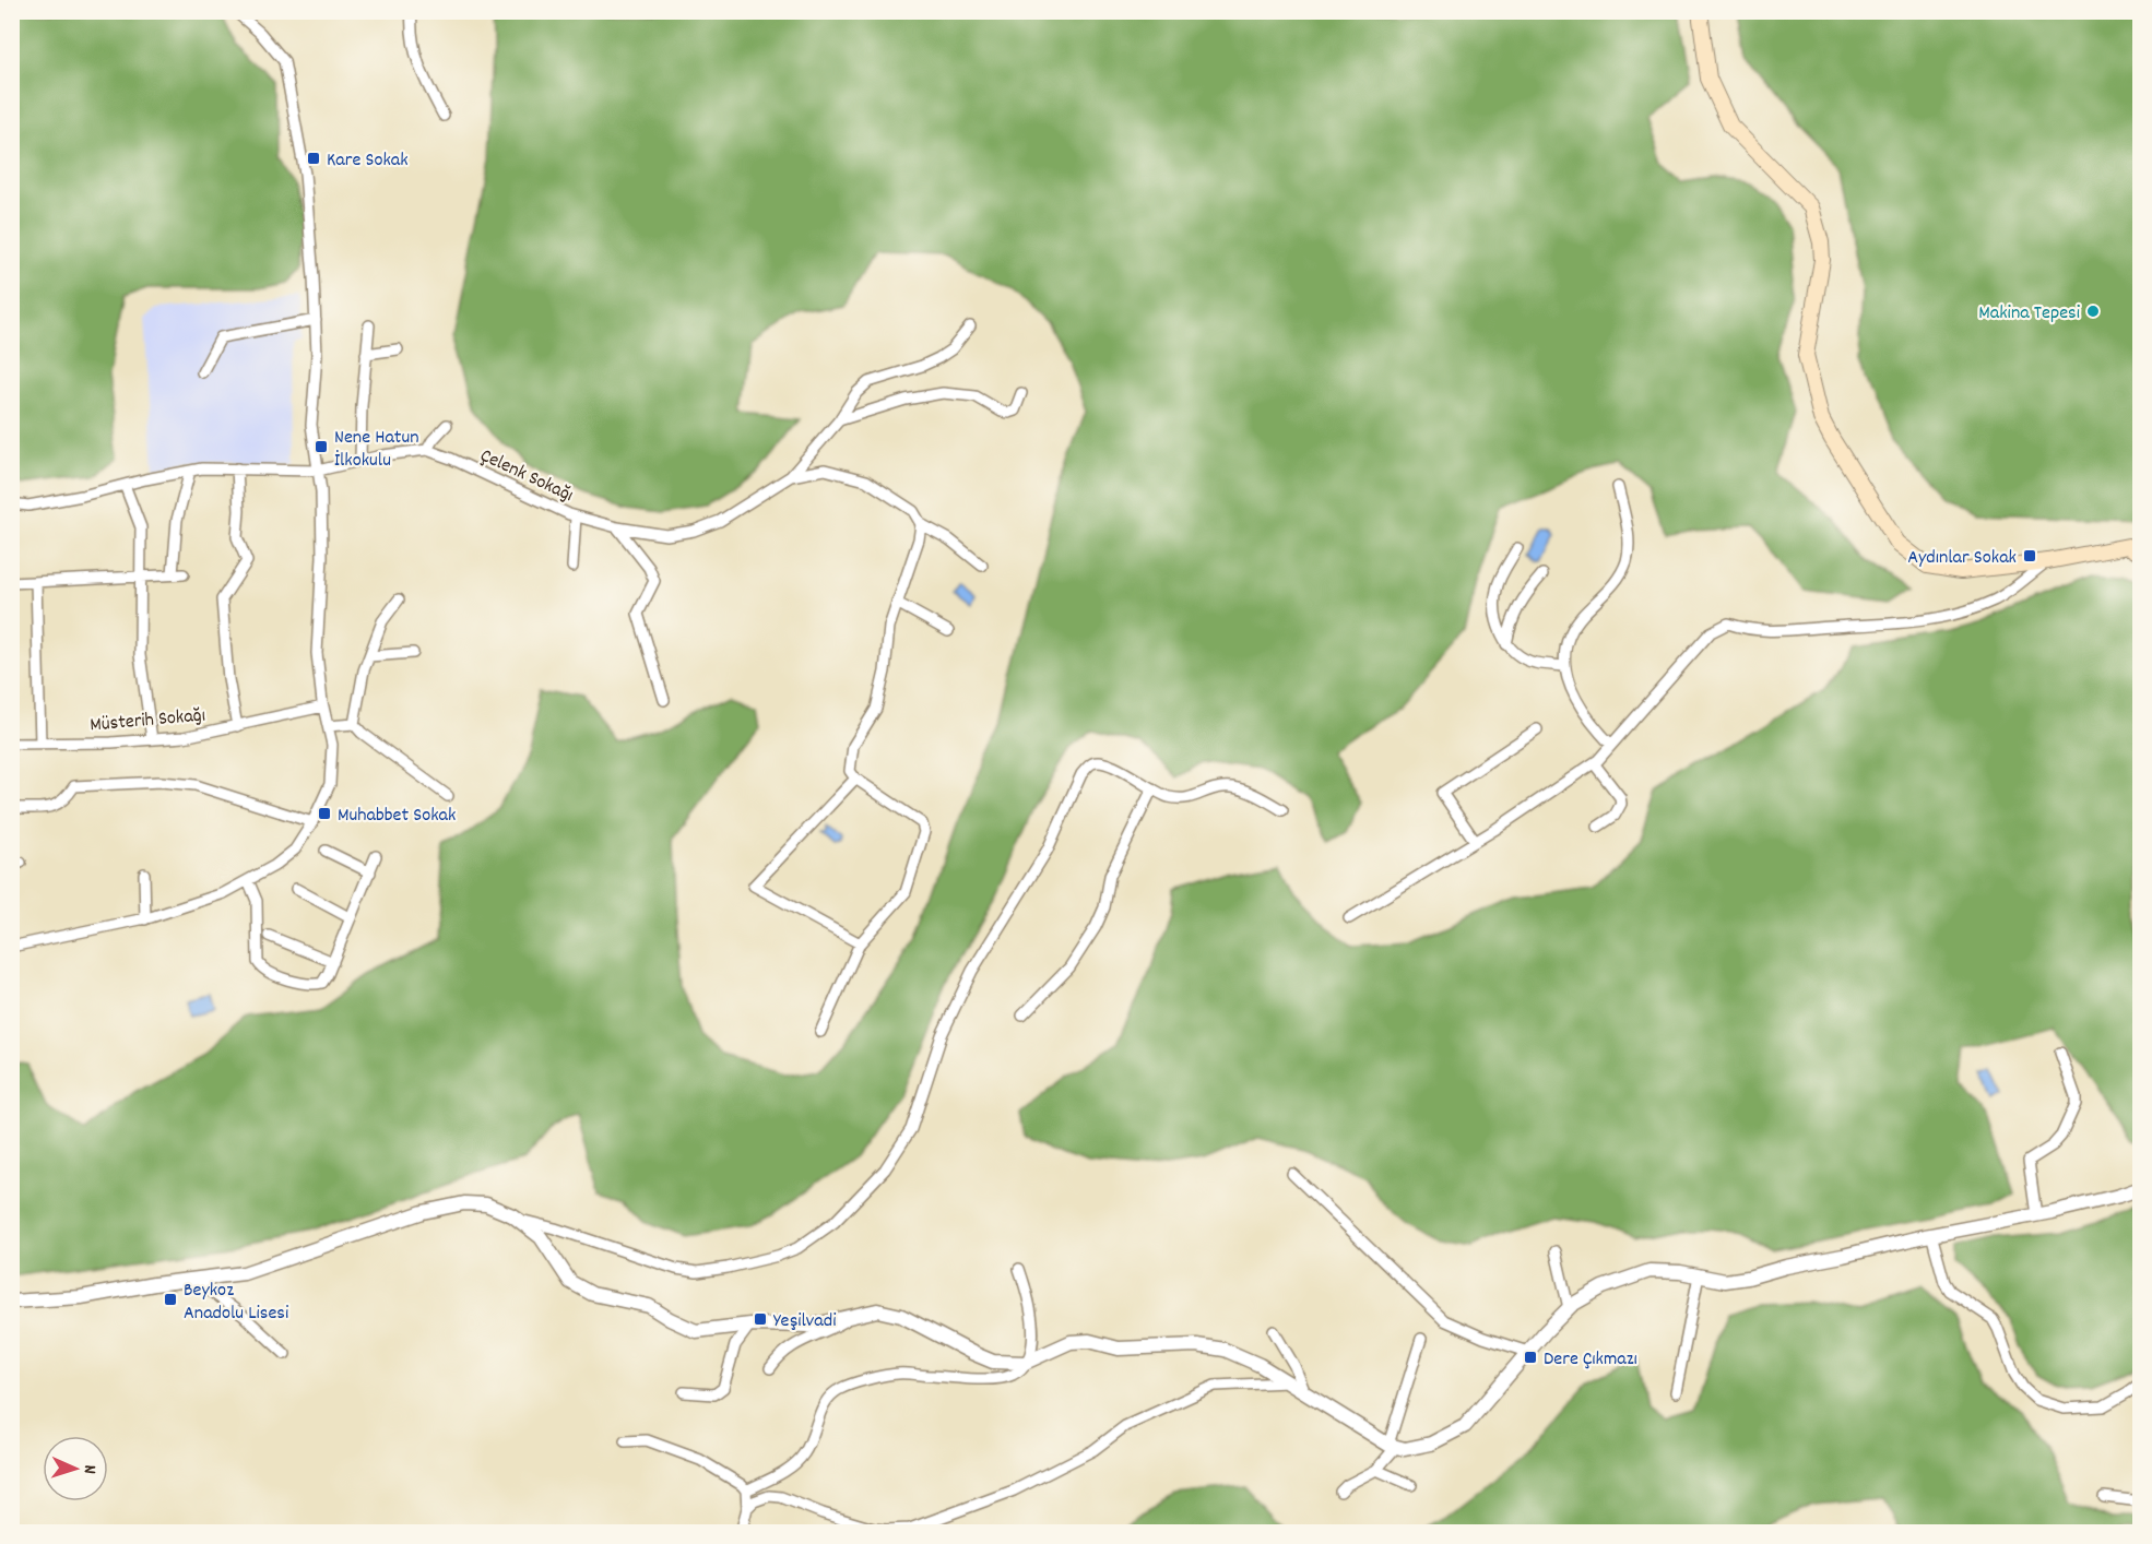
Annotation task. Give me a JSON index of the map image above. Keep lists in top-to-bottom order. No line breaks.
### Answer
{"streets":{"street":["Çelenk Sokağı","Müsterih Sokağı"]},"places":{"transit":["Kare Sokak","Nene Hatun İlkokulu","Aydınlar Sokak","Muhabbet Sokak","Beykoz Anadolu Lisesi","Yeşilvadi","Dere Çıkmazı"],"other":["Makina Tepesi"]},"north":"right"}
